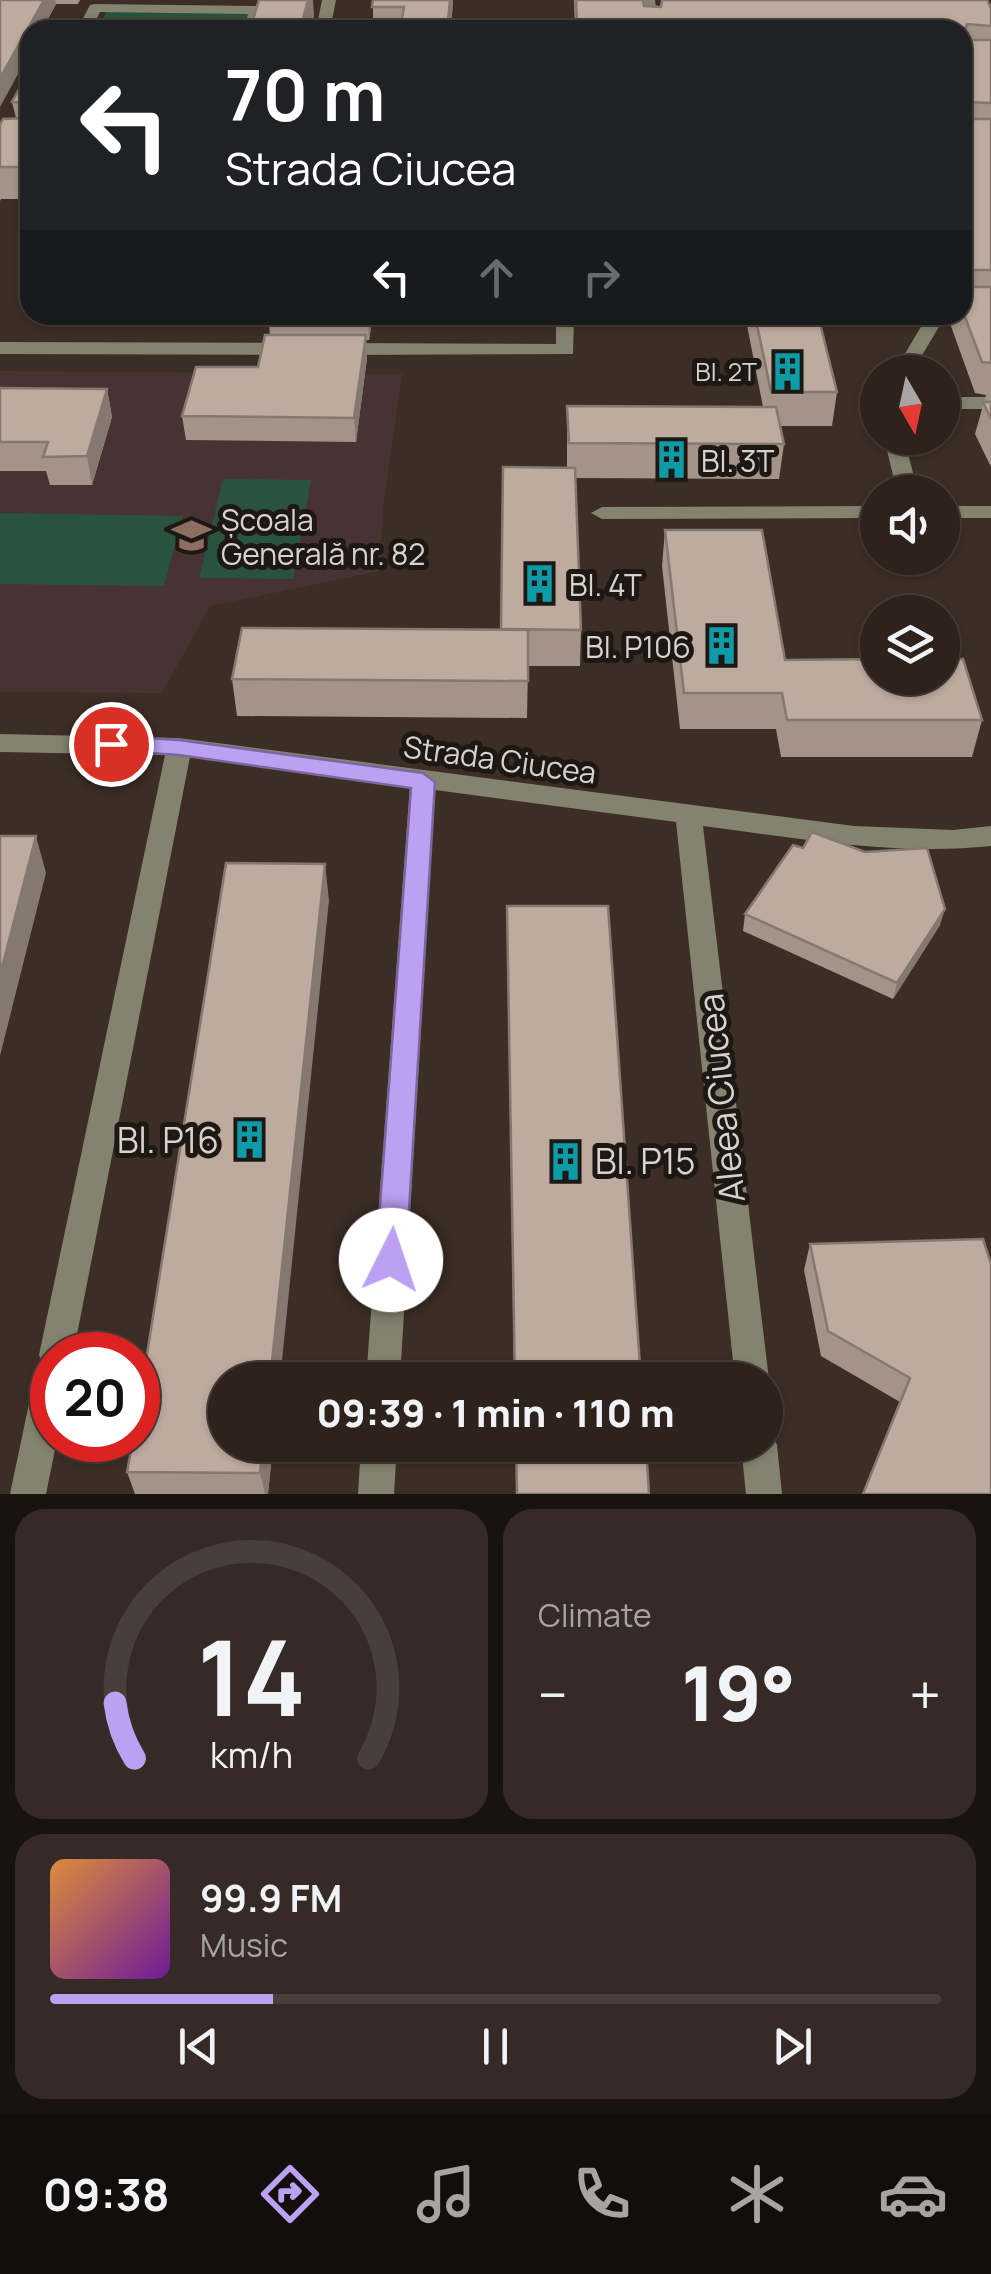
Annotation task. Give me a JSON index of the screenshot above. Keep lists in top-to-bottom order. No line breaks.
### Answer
{"streets":{"street":["Strada Ciucea","Aleea Ciucea"]},"crossings":[["Strada Ciucea","Aleea Ciucea"]],"places":{"building":["Bl. 2T","Bl. 3T","Bl. 4T","Bl. P106","Bl. P16","Bl. P15"],"school or university":["Școala Generală nr. 82"]},"north":"bottom","page":{"turn":["70 m","Strada Ciucea"],"limit":"20","trip":"09:39 · 1 min · 110 m","tile":"Climate","heat":["−","19°","+"],"song":["99.9 FM","Music"],"tabs":"09:38","gauge":["14","km/h"]}}
